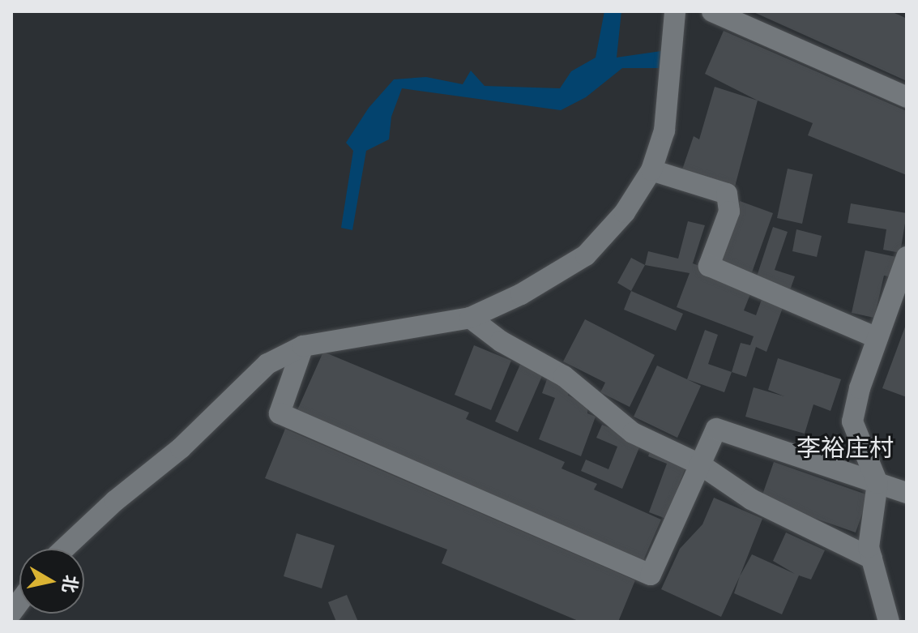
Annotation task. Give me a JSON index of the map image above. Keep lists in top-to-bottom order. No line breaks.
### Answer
{"districts":["李裕庄村"],"north":"right"}
